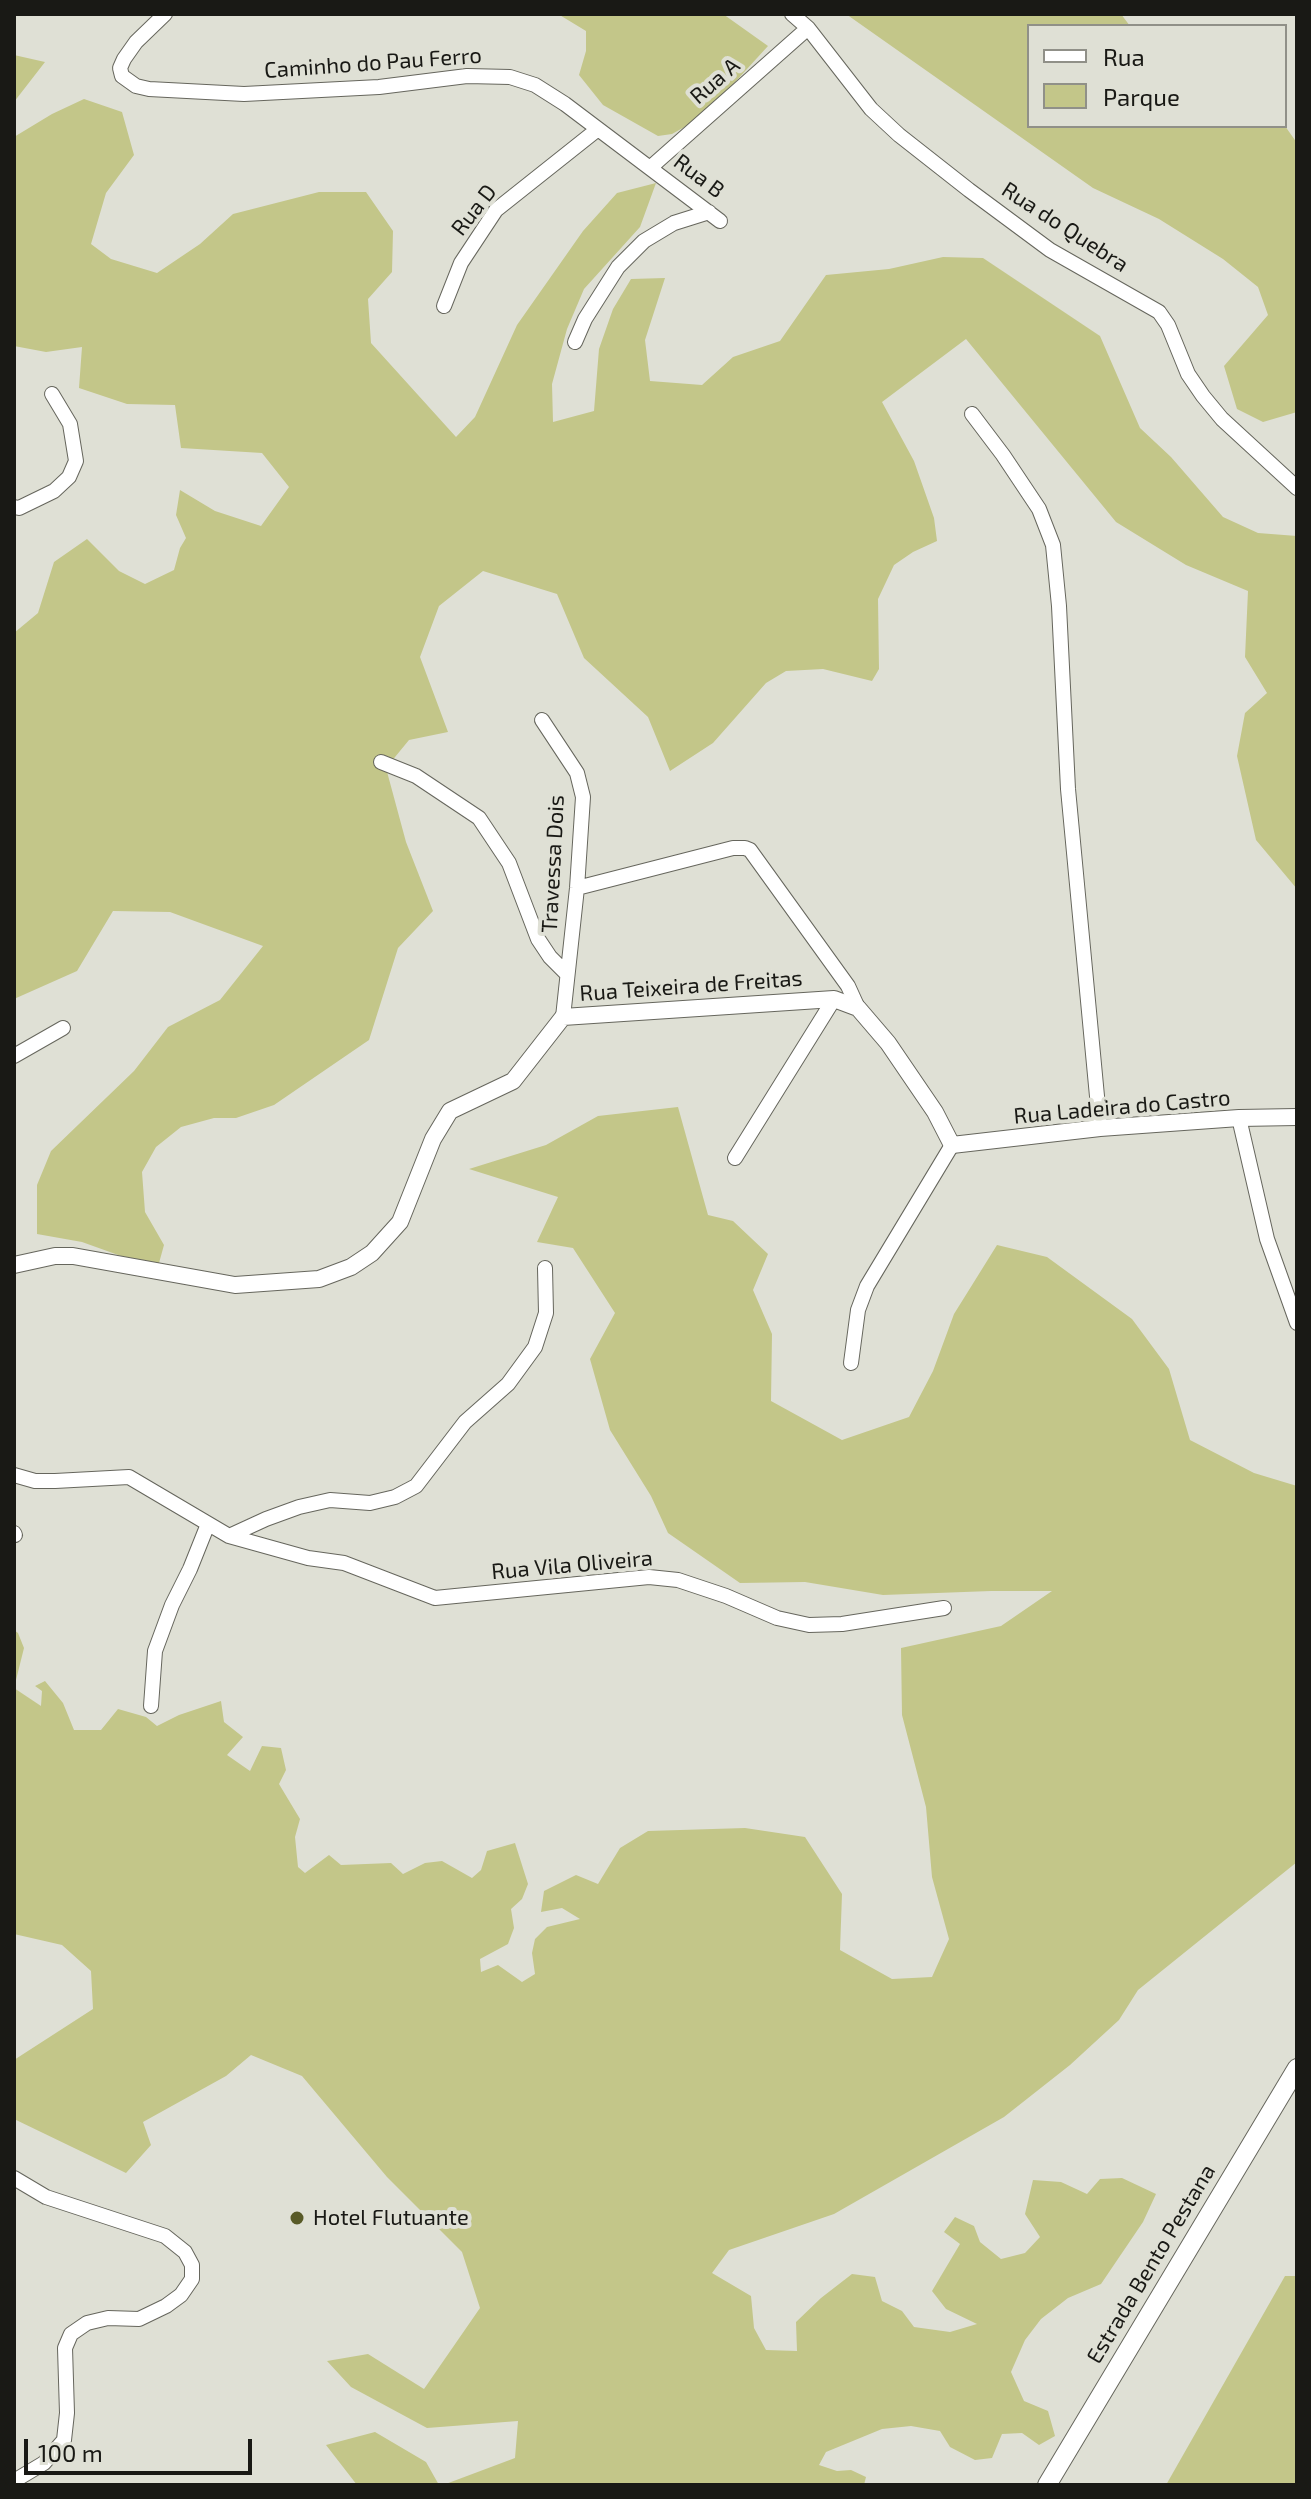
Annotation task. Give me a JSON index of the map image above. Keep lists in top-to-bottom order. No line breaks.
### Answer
{"streets":{"main road":["Estrada Bento Pestana"],"street":["Caminho do Pau Ferro","Rua A","Rua B","Rua D","Rua do Quebra","Travessa Dois","Rua Teixeira de Freitas","Rua Ladeira do Castro","Rua Vila Oliveira"]},"crossings":[["Caminho do Pau Ferro","Rua A"],["Caminho do Pau Ferro","Rua B"],["Caminho do Pau Ferro","Rua D"],["Rua A","Rua B"],["Rua A","Rua do Quebra"],["Travessa Dois","Rua Teixeira de Freitas"],["Rua Teixeira de Freitas","Rua Ladeira do Castro"]],"places":["Hotel Flutuante"],"legend":["Rua","Parque"],"scale_bar":"100 m"}
